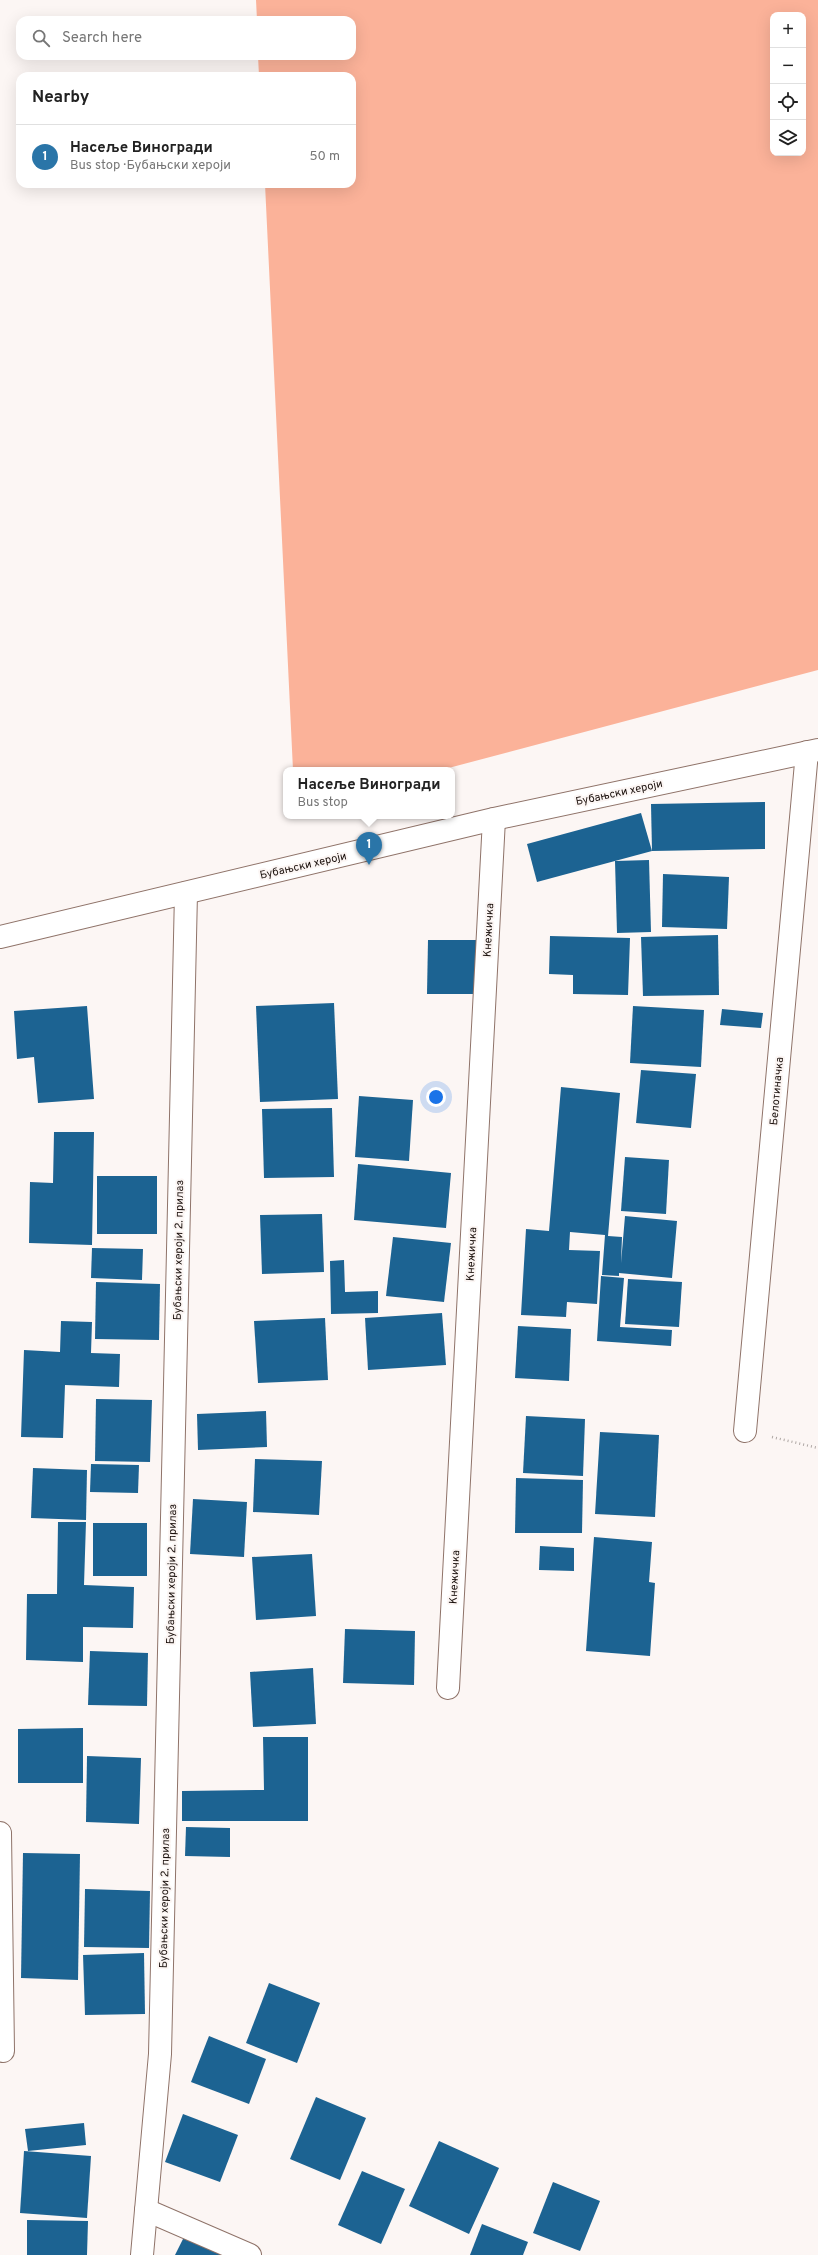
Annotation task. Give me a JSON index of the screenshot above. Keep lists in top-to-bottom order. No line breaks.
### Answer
{"streets":{"street":["Бубањски хероји","Кнежичка","Белотиначка","Бубањски хероји 2. прилаз"]},"crossings":[["Бубањски хероји","Кнежичка"],["Бубањски хероји","Белотиначка"],["Бубањски хероји","Бубањски хероји 2. прилаз"]],"page":{"map_buttons":["+","−"],"search":"Search here","heading":"Nearby","list":[{"mark":"1","name":"Насеље Виногради","note":"Bus stop · Бубањски хероји","value":"50 m"}],"popup":["Насеље Виногради","Bus stop"],"pins":"1"}}
